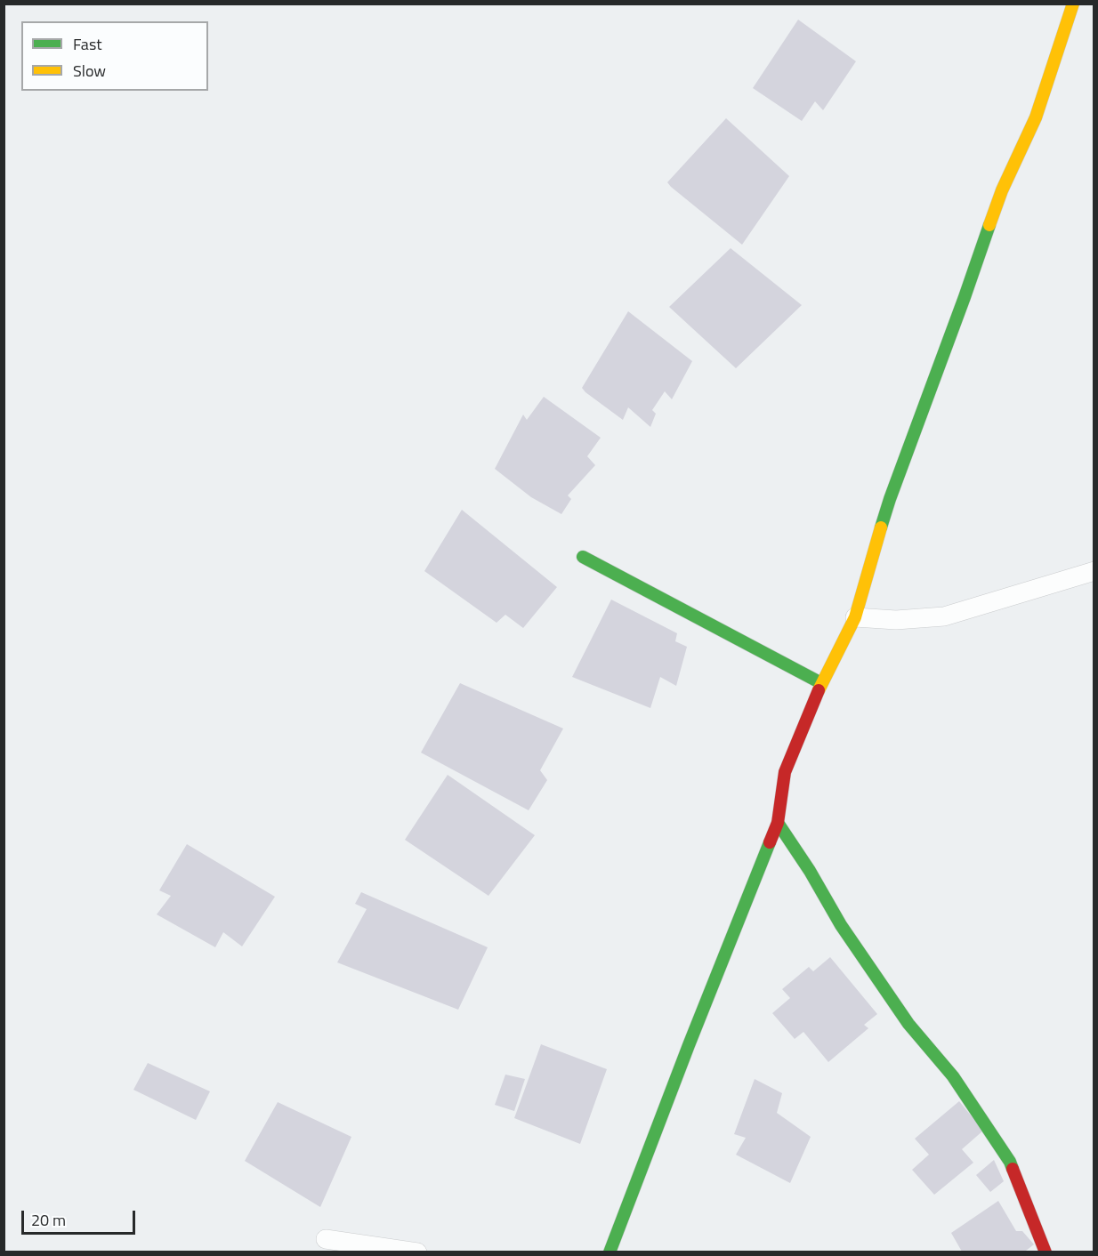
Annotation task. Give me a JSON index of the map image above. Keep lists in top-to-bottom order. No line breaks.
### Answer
{"legend":["Fast","Slow"],"scale_bar":"20 m"}
